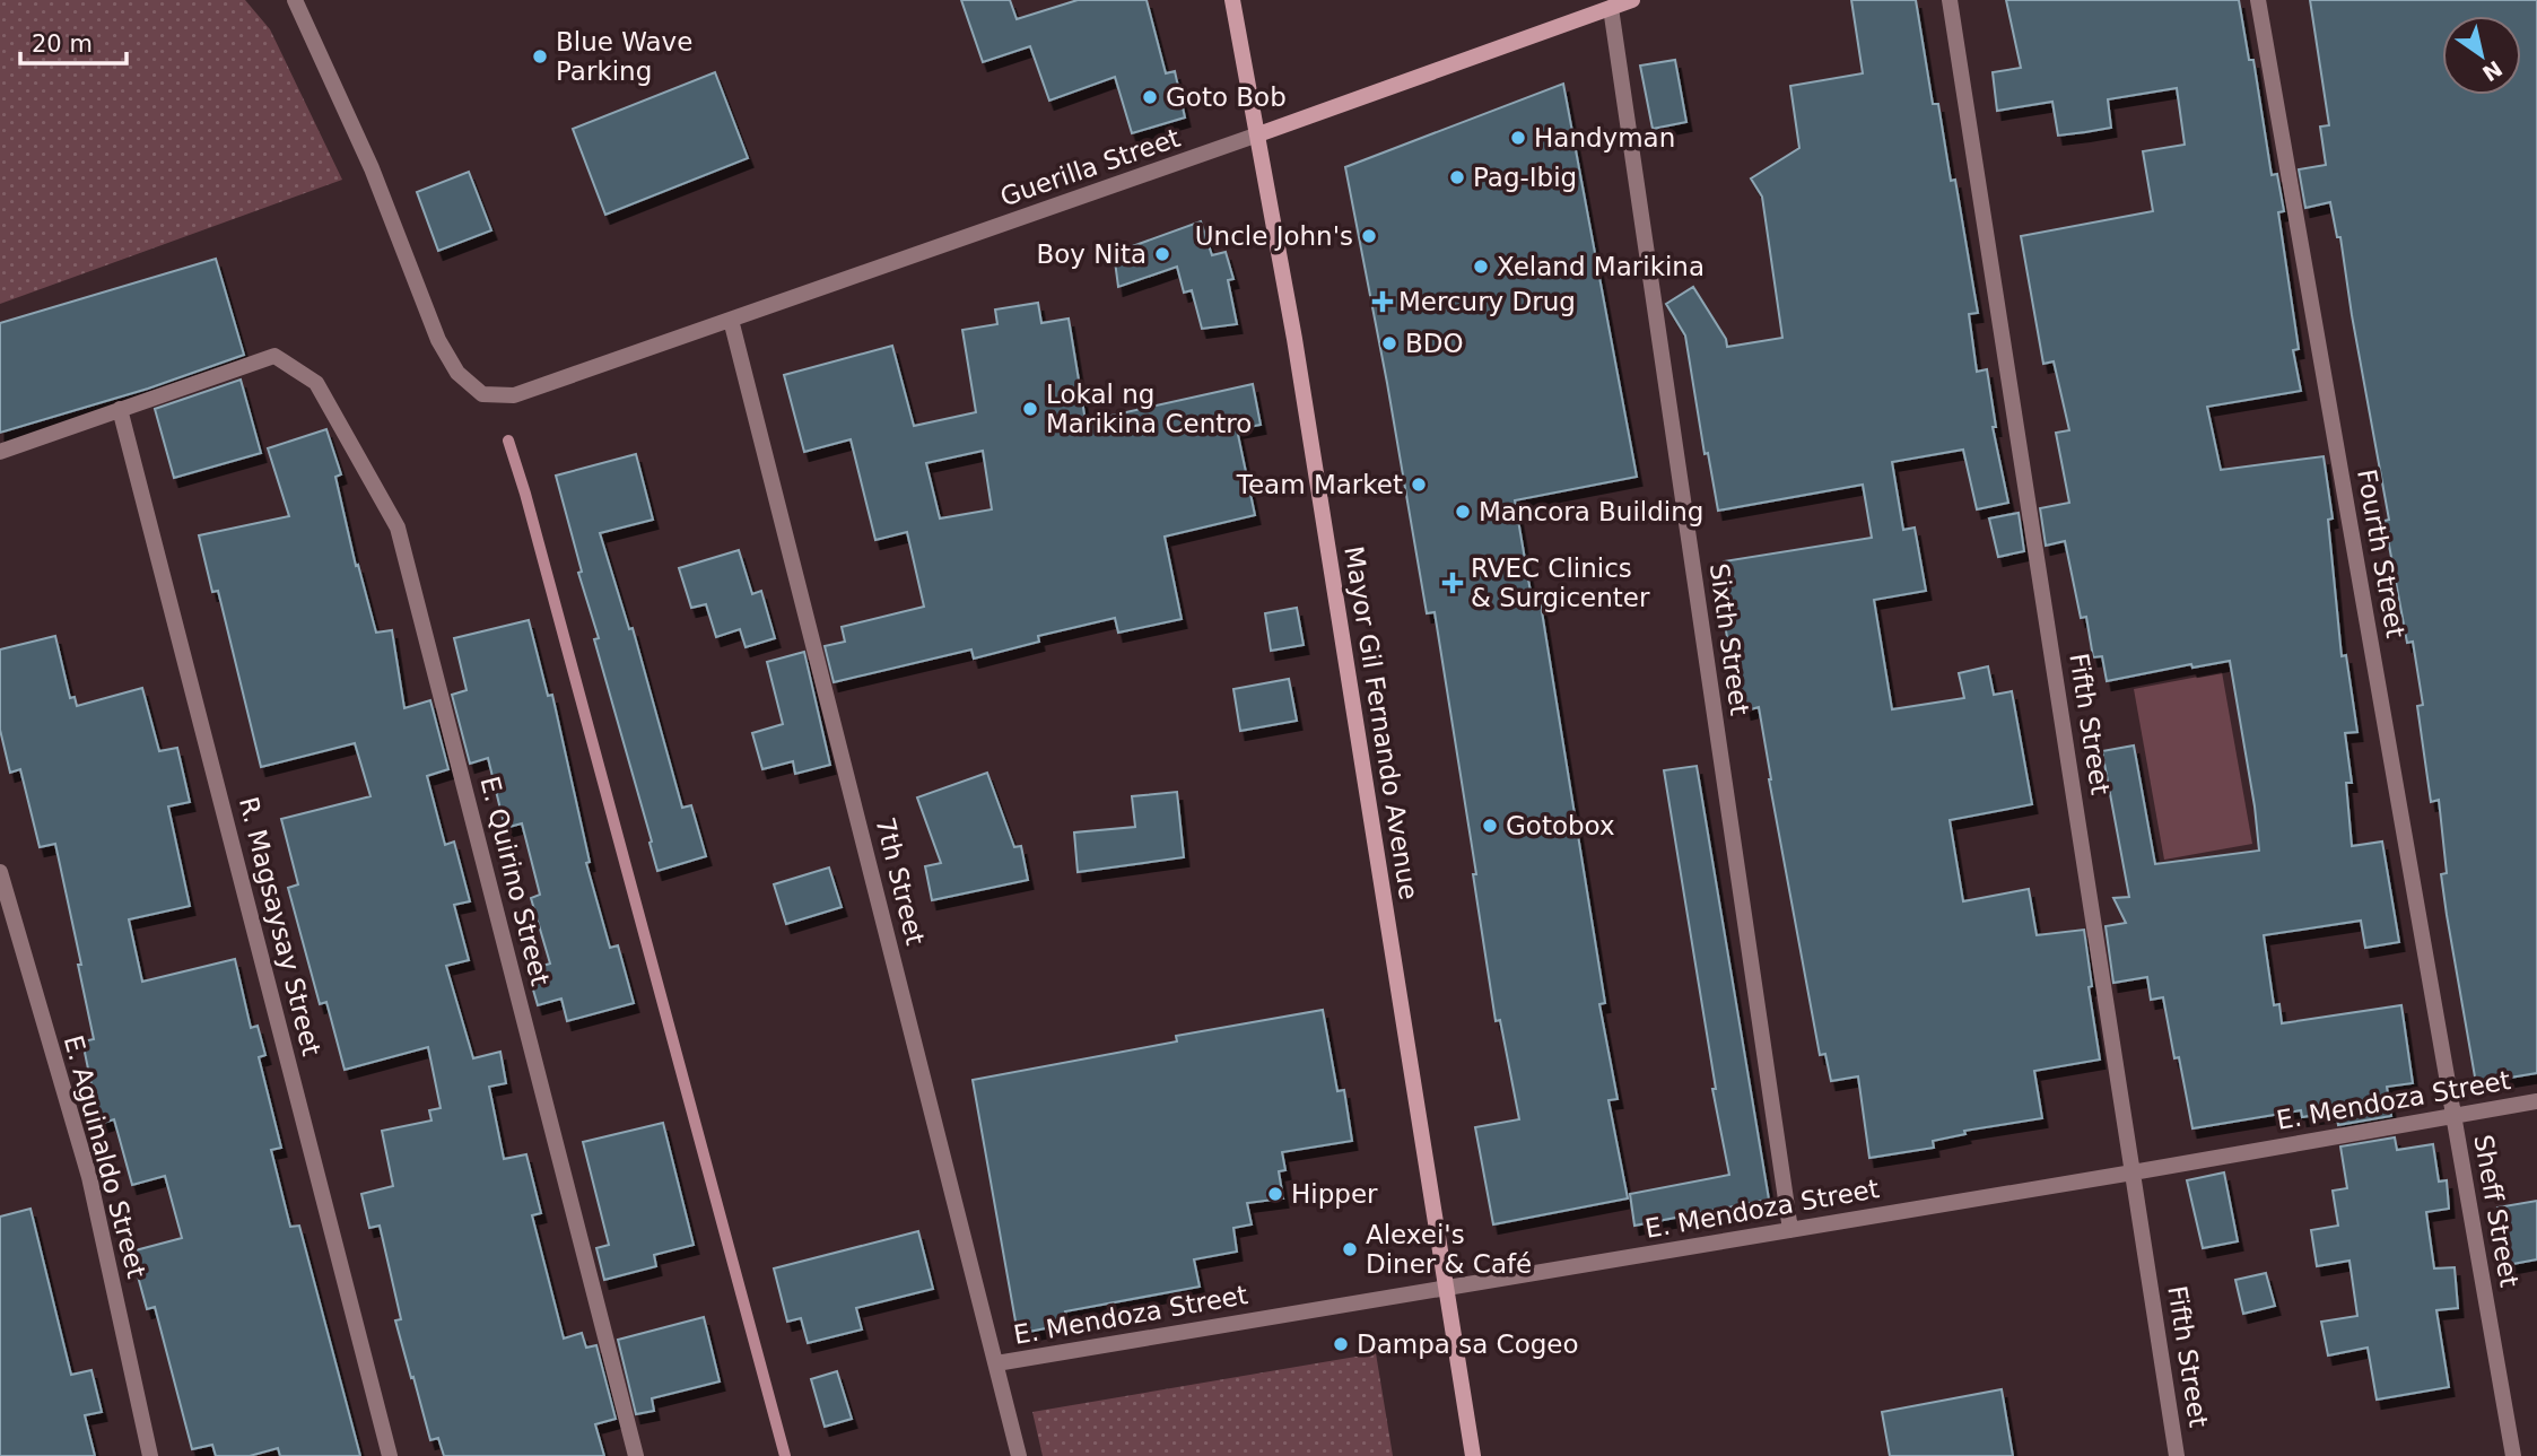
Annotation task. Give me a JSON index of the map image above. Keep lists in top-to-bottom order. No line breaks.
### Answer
{"streets":{"street":["Guerilla Street","Fourth Street","Sixth Street","Mayor Gil Fernando Avenue","Fifth Street","E. Quirino Street","7th Street","R. Magsaysay Street","E. Mendoza Street","E. Aguinaldo Street","Sheff Street"]},"crossings":[["Guerilla Street","Sixth Street"],["Guerilla Street","Mayor Gil Fernando Avenue"],["Guerilla Street","7th Street"],["Fourth Street","E. Mendoza Street"],["Fourth Street","Sheff Street"],["Sixth Street","E. Mendoza Street"],["Mayor Gil Fernando Avenue","E. Mendoza Street"],["Fifth Street","E. Mendoza Street"],["E. Quirino Street","R. Magsaysay Street"],["7th Street","E. Mendoza Street"],["E. Mendoza Street","Sheff Street"]],"places":{"other":["Blue Wave Parking","Goto Bob","Handyman","Pag-Ibig","Uncle John's","Boy Nita","Xeland Marikina","BDO","Lokal ng Marikina Centro","Team Market","Mancora Building","Gotobox","Hipper","Alexei's Diner & Café","Dampa sa Cogeo"],"health":["Mercury Drug","RVEC Clinics & Surgicenter"]},"scale_bar":"20 m","north":"bottom right"}
